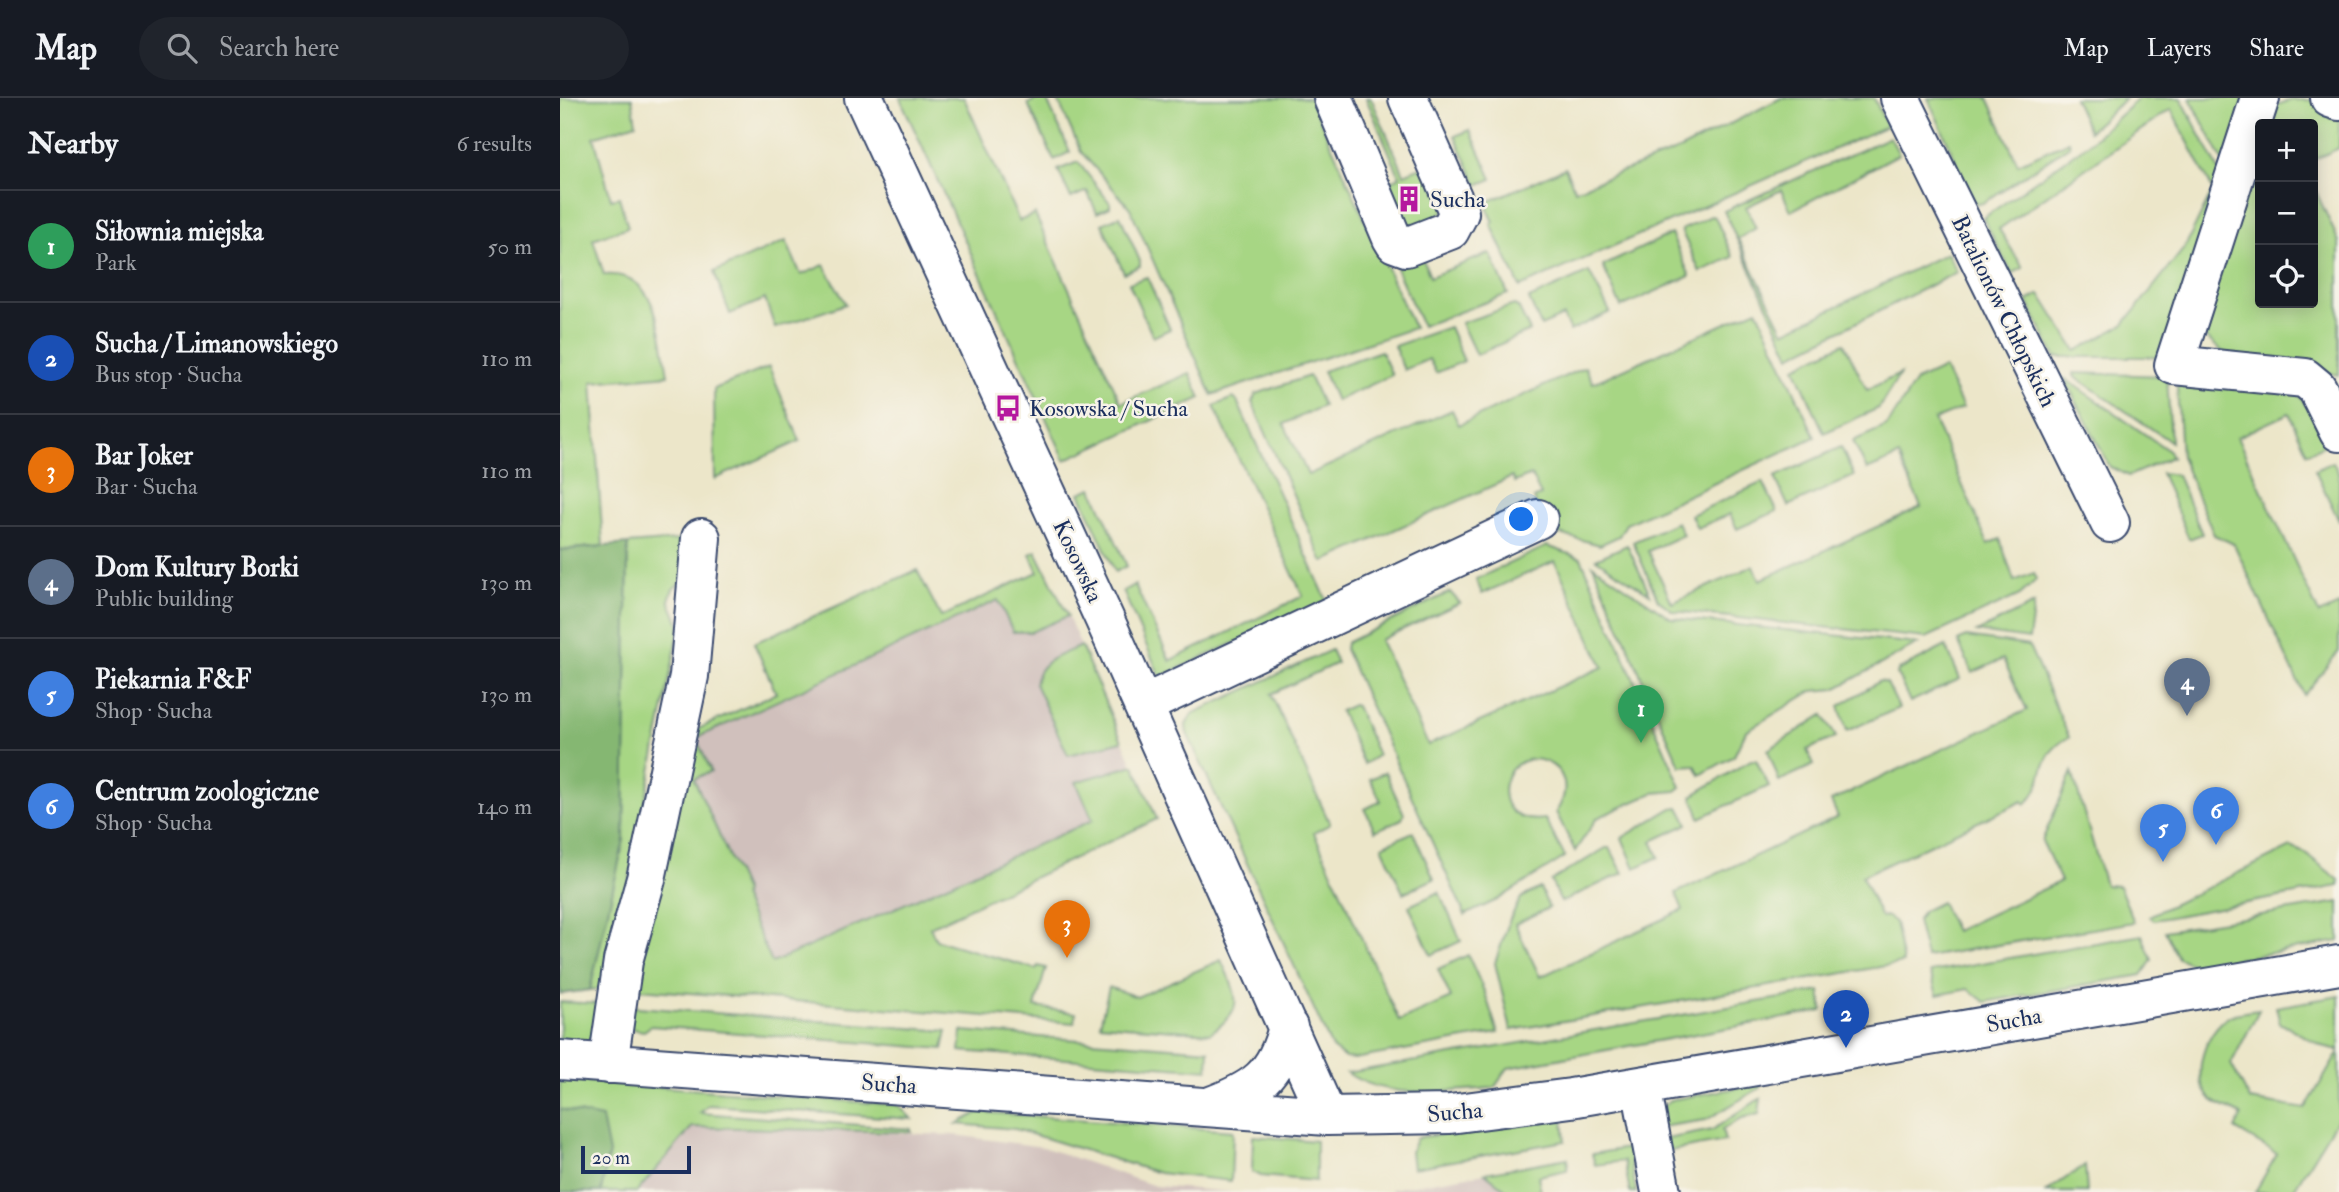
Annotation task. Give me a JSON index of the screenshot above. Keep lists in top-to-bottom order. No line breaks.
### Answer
{"streets":{"street":["Batalionów Chłopskich","Kosowska","Sucha"]},"crossings":[["Kosowska","Sucha"]],"places":{"building":["Sucha"],"bus stop":["Kosowska / Sucha"]},"scale_bar":"20 m","page":{"header":"Map","search":"Search here","nav":["Map","Layers","Share"],"heading":["Nearby","6 results"],"map_buttons":["+","−"],"list":[{"mark":"1","name":"Siłownia miejska","note":"Park","value":"50 m"},{"mark":"2","name":"Sucha / Limanowskiego","note":"Bus stop · Sucha","value":"110 m"},{"mark":"3","name":"Bar Joker","note":"Bar · Sucha","value":"110 m"},{"mark":"4","name":"Dom Kultury Borki","note":"Public building","value":"130 m"},{"mark":"5","name":"Piekarnia F&F","note":"Shop · Sucha","value":"130 m"},{"mark":"6","name":"Centrum zoologiczne","note":"Shop · Sucha","value":"140 m"}],"pins":["4","1","6","5","3","2"],"scale":"20 m"}}
